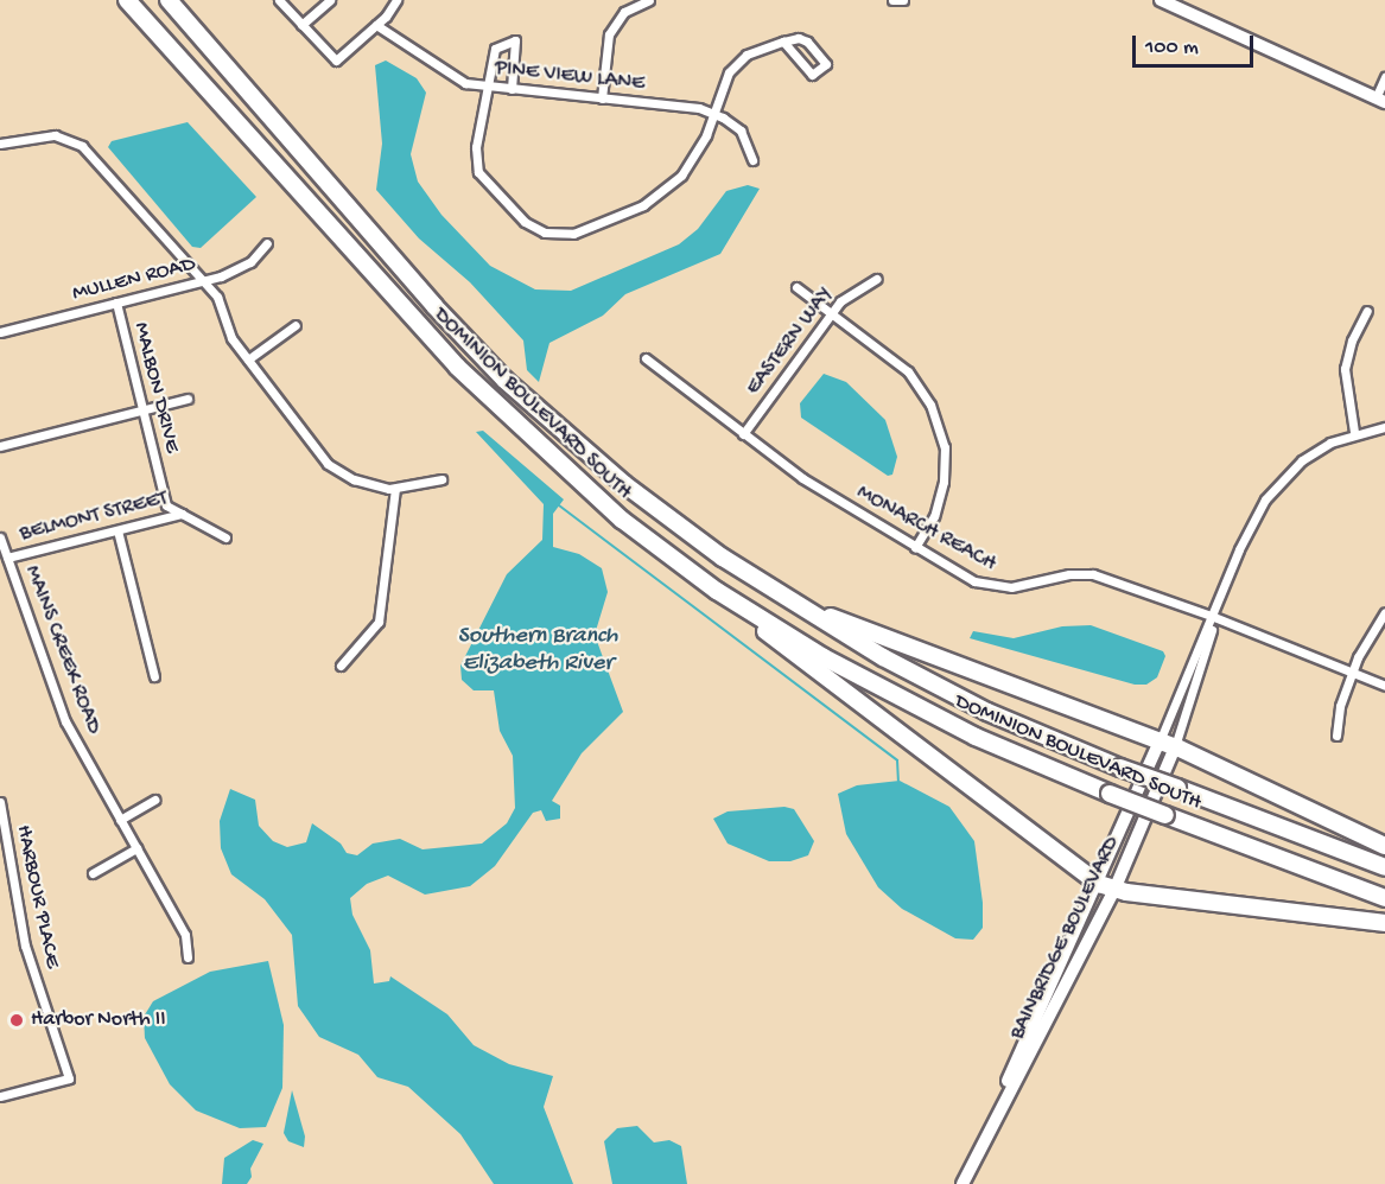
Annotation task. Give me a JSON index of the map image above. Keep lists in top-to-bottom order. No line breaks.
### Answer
{"streets":{"highway":["DOMINION BOULEVARD SOUTH"],"main road":["BAINBRIDGE BOULEVARD"],"street":["PINE VIEW LANE","MULLEN ROAD","EASTERN WAY","MALBON DRIVE","BELMONT STREET","MONARCH REACH","MAINS CREEK ROAD","HARBOUR PLACE"]},"crossings":[["MULLEN ROAD","MALBON DRIVE"],["EASTERN WAY","MONARCH REACH"],["MALBON DRIVE","BELMONT STREET"],["BELMONT STREET","MAINS CREEK ROAD"]],"water":["Southern Branch Elizabeth River"],"places":["Harbor North II"],"scale_bar":"100 m"}
